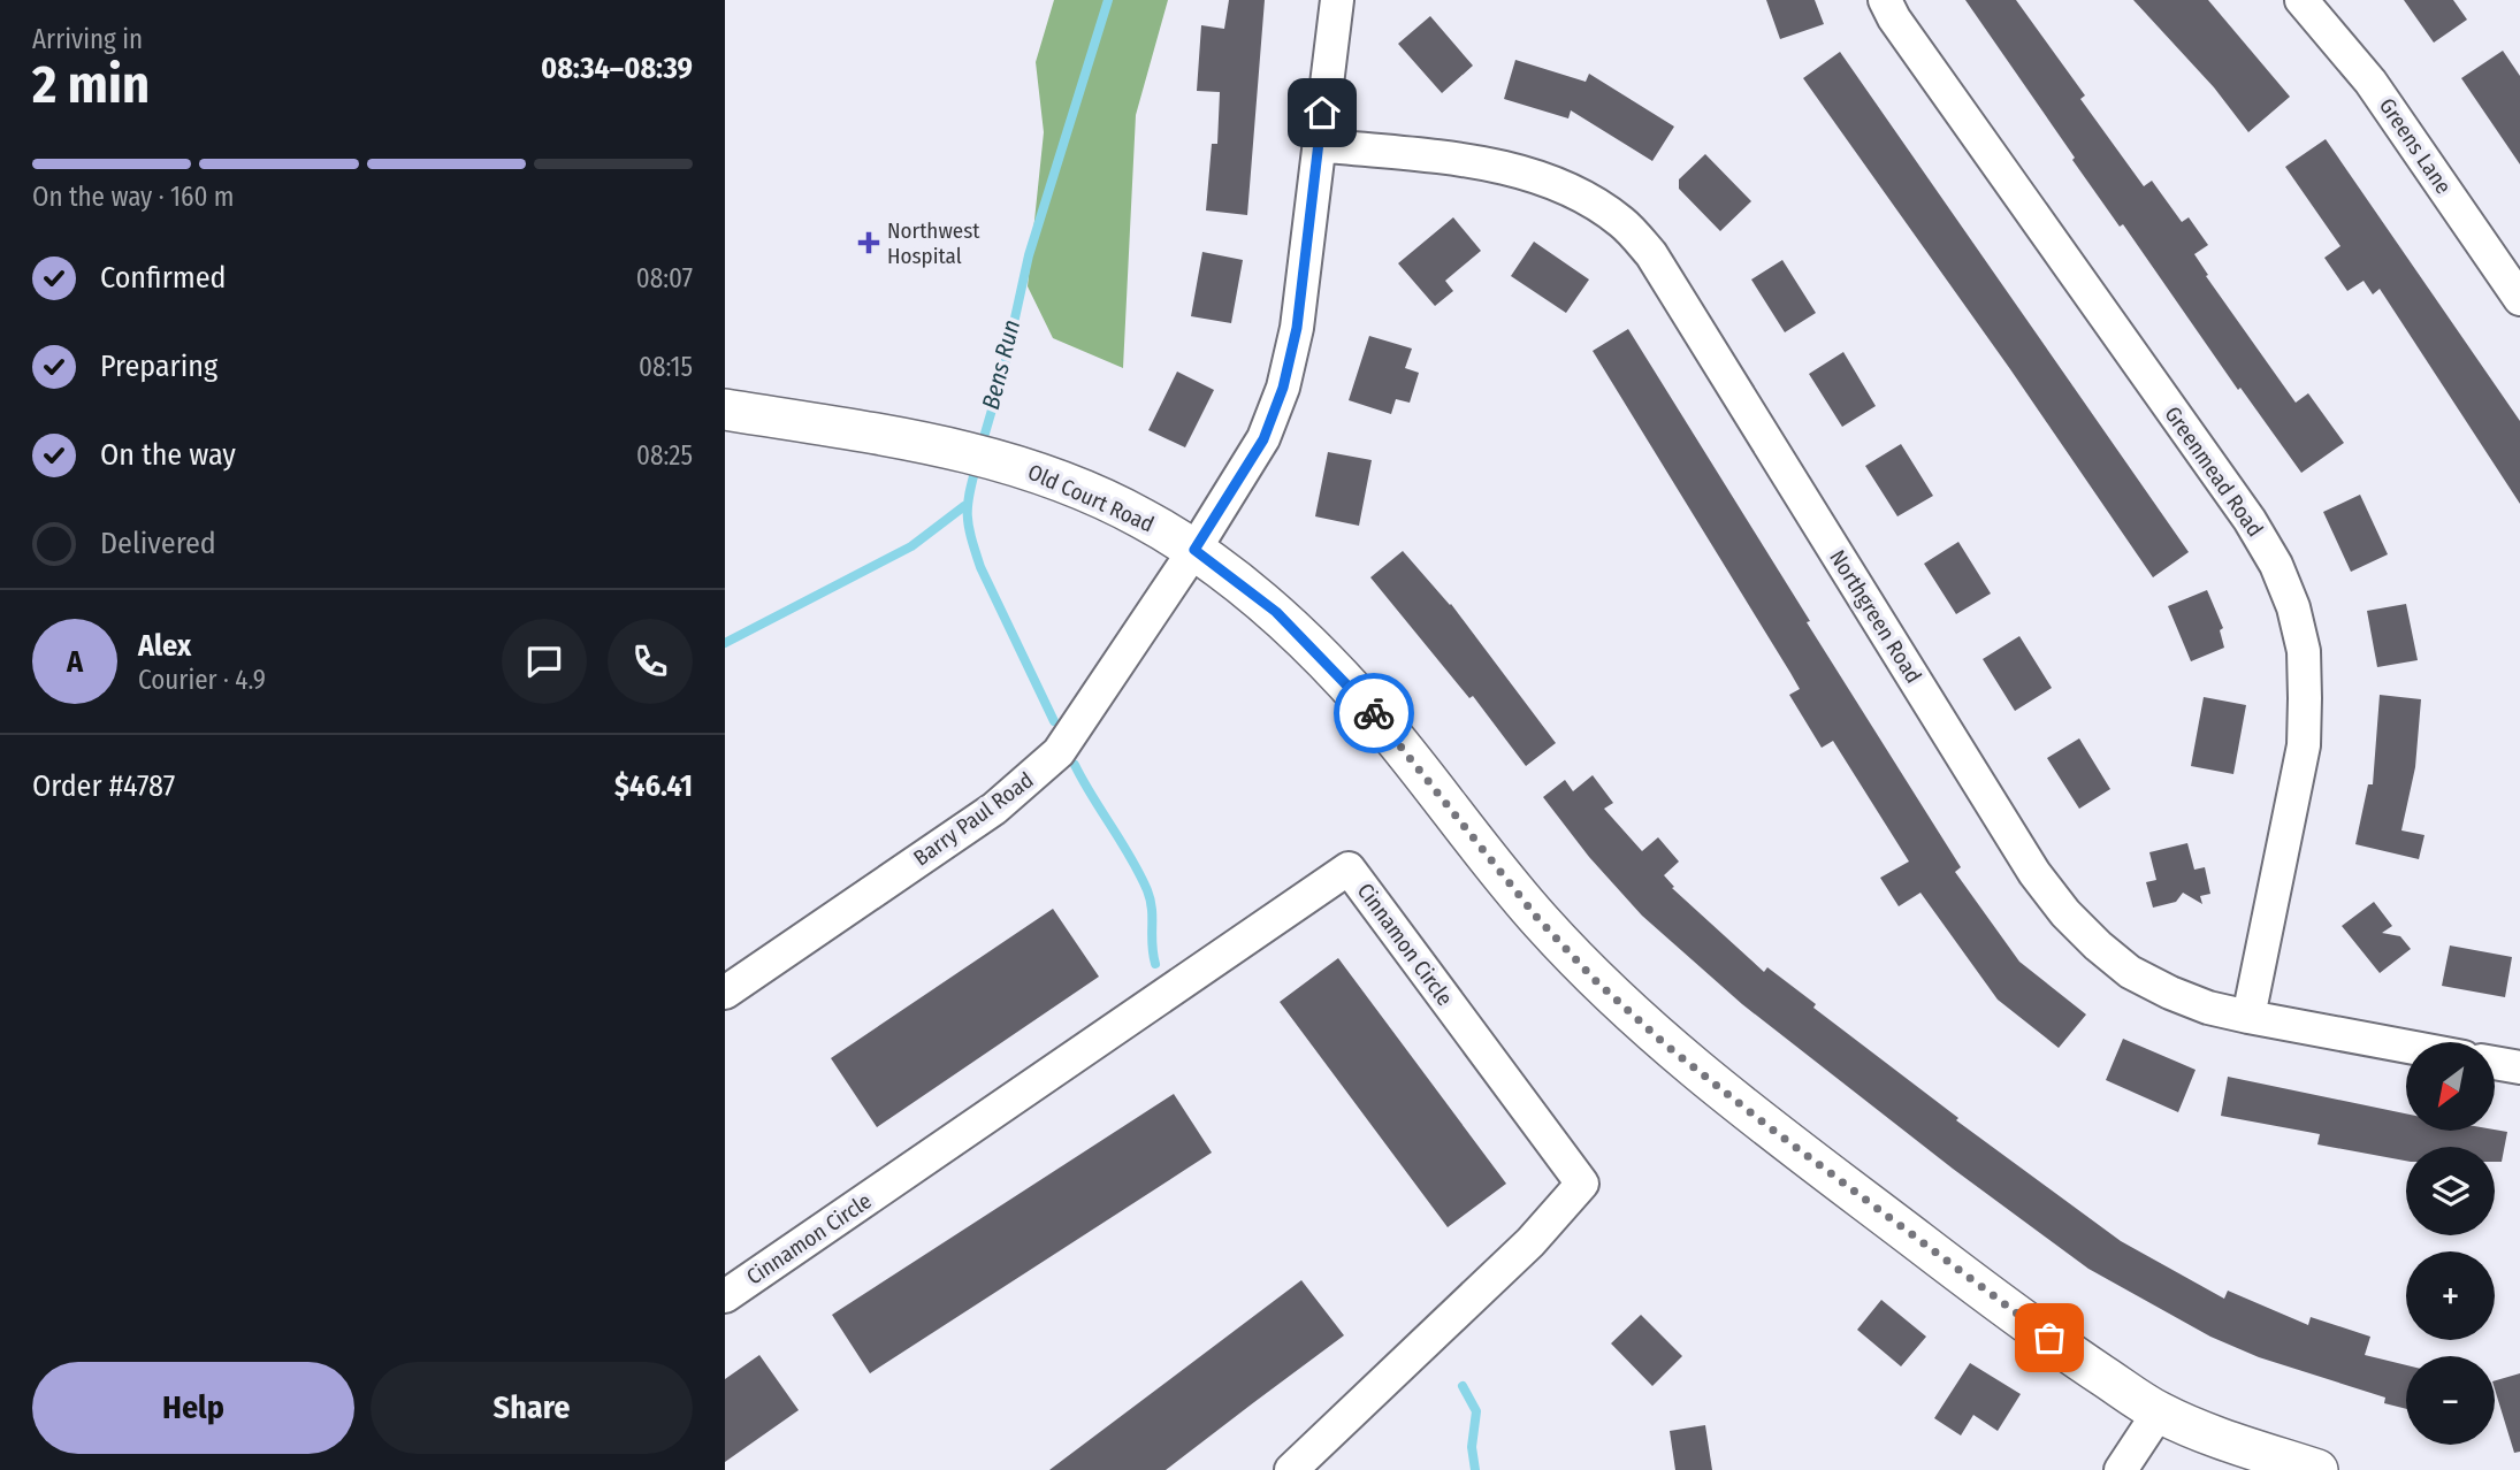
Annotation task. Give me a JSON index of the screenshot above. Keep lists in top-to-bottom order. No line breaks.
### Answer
{"streets":{"main road":["Old Court Road"],"street":["Greens Lane","Greenmead Road","Northgreen Road","Barry Paul Road","Cinnamon Circle"]},"crossings":[["Greenmead Road","Northgreen Road"],["Old Court Road","Barry Paul Road"],["Northgreen Road","Barry Paul Road"]],"water":["Bens Run"],"places":{"health":["Northwest Hospital"]},"north":"bottom left","page":{"heading":["2 min","Arriving in","08:34–08:39"],"panel":["Alex","Courier · 4.9","Order #4787","$46.41"],"bar":"On the way · 160 m","list":[["Confirmed","08:07"],["Preparing","08:15"],["On the way","08:25"],"Delivered"],"round":"A","map_buttons":["+","−"],"buttons":["Help","Share"]}}
